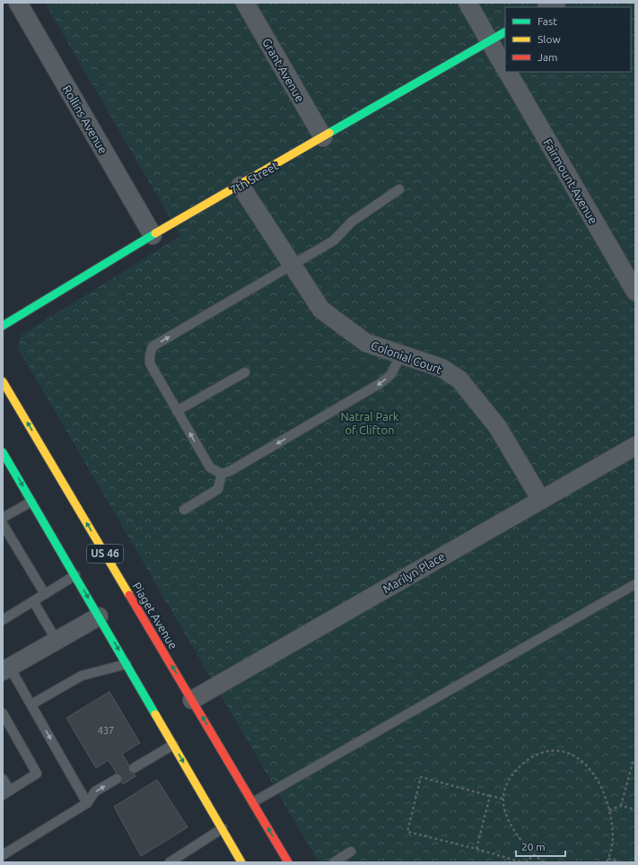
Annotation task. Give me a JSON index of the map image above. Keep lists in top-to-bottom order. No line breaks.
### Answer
{"streets":{"main road":["7th Street","US 46","Piaget Avenue"],"street":["Grant Avenue","Rollins Avenue","Fairmount Avenue","Colonial Court","Marilyn Place"]},"crossings":[["Grant Avenue","7th Street"],["Rollins Avenue","7th Street"],["7th Street","Fairmount Avenue"],["7th Street","Colonial Court"],["Colonial Court","Marilyn Place"],["Marilyn Place","Piaget Avenue"]],"parks":["Natral Park of Clifton"],"house_numbers":["437"],"legend":["Fast","Slow","Jam"],"scale_bar":"20 m"}
